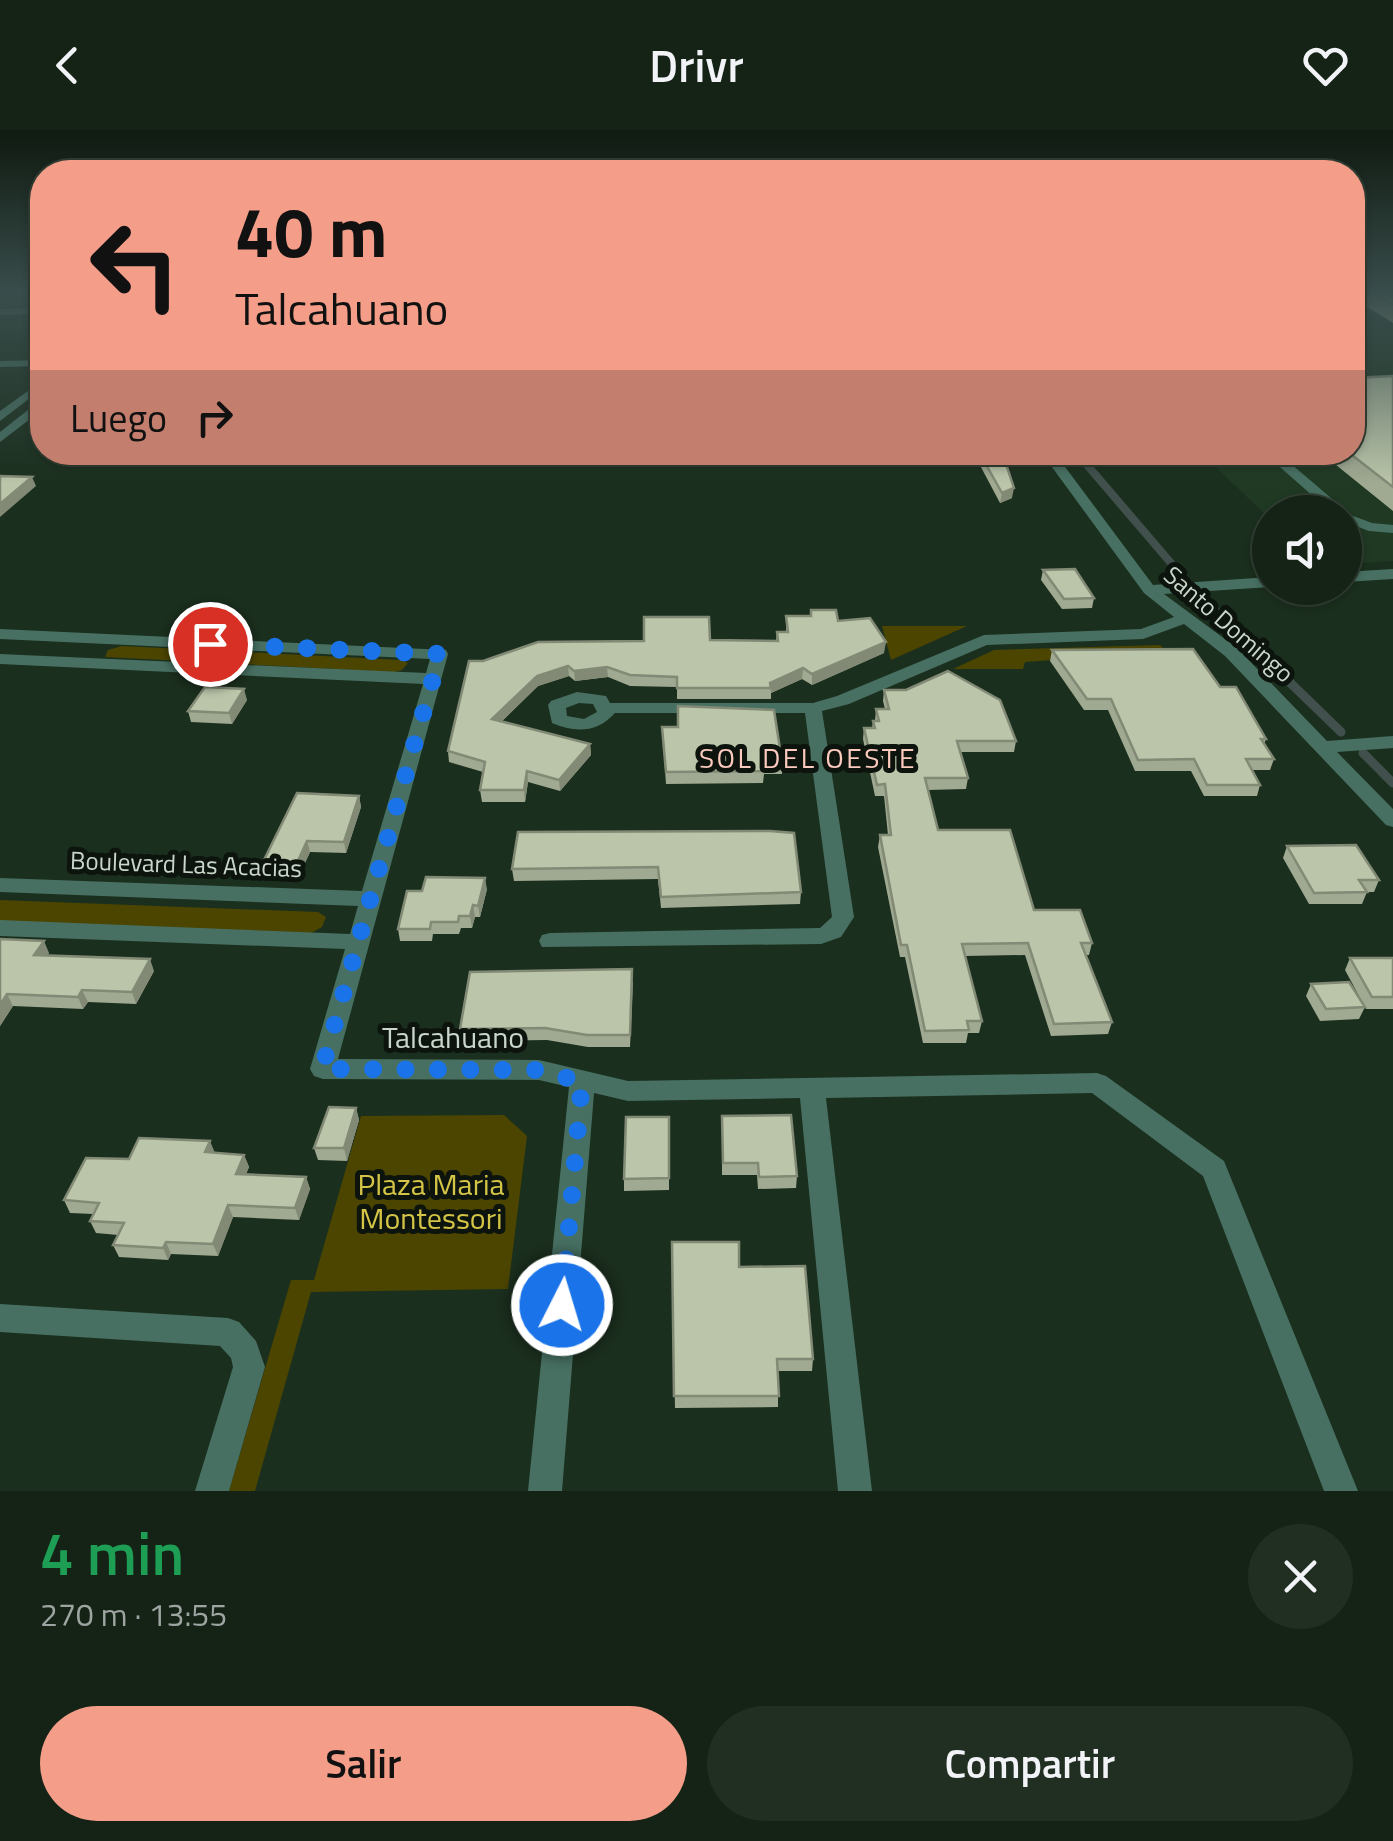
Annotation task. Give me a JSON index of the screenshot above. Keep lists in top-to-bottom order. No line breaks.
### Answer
{"streets":{"street":["Santo Domingo","Boulevard Las Acacias","Talcahuano"]},"districts":["SOL DEL OESTE"],"parks":["Plaza Maria Montessori"],"page":{"header":"Drivr","turn":["40 m","Talcahuano"],"then":"Luego","heading":["4 min","270 m · 13:55"],"buttons":["Salir","Compartir"]}}
